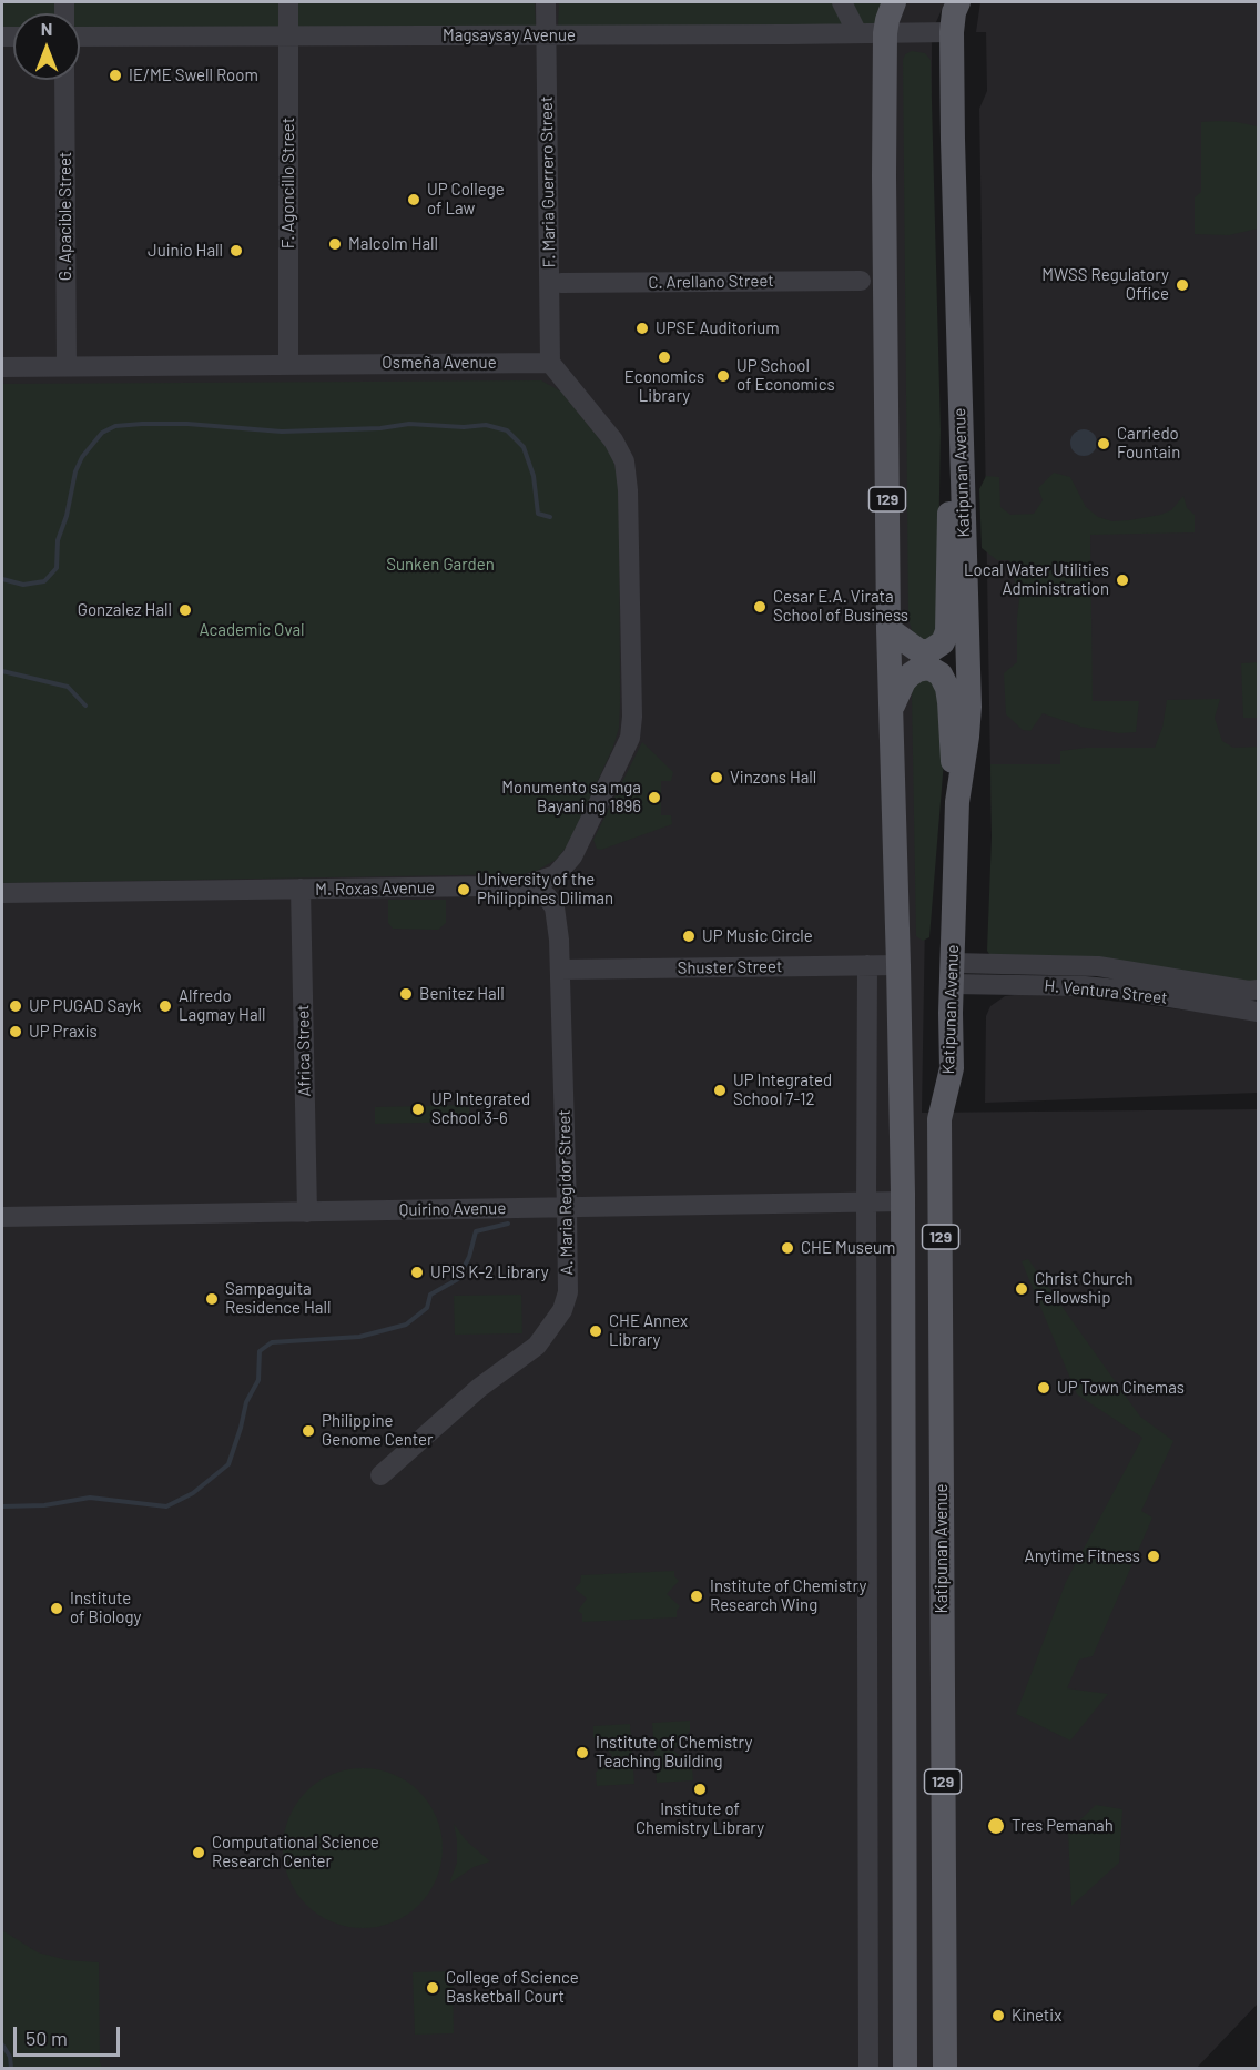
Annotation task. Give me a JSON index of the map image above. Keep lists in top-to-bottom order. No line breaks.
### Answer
{"streets":{"main road":["Katipunan Avenue","129"],"street":["Magsaysay Avenue","F. Maria Guerrero Street","F. Agoncillo Street","G. Apacible Street","C. Arellano Street","Osmeña Avenue","M. Roxas Avenue","Shuster Street","H. Ventura Street","Africa Street","A. Maria Regidor Street","Quirino Avenue"]},"crossings":[["Magsaysay Avenue","F. Maria Guerrero Street"],["Magsaysay Avenue","F. Agoncillo Street"],["Magsaysay Avenue","Katipunan Avenue"],["Magsaysay Avenue","129"],["F. Maria Guerrero Street","Osmeña Avenue"],["F. Maria Guerrero Street","M. Roxas Avenue"],["F. Agoncillo Street","Osmeña Avenue"],["G. Apacible Street","Osmeña Avenue"],["Osmeña Avenue","M. Roxas Avenue"],["Katipunan Avenue","129"],["Katipunan Avenue","H. Ventura Street"],["129","Shuster Street"],["129","Quirino Avenue"],["M. Roxas Avenue","Africa Street"],["M. Roxas Avenue","A. Maria Regidor Street"],["Shuster Street","A. Maria Regidor Street"],["Africa Street","Quirino Avenue"],["A. Maria Regidor Street","Quirino Avenue"]],"parks":["Sunken Garden","Academic Oval"],"places":["IE/ME Swell Room","UP College of Law","Malcolm Hall","Juinio Hall","MWSS Regulatory Office","UPSE Auditorium","Economics Library","UP School of Economics","Carriedo Fountain","Local Water Utilities Administration","Cesar E.A. Virata School of Business","Gonzalez Hall","Vinzons Hall","Monumento sa mga Bayani ng 1896","University of the Philippines Diliman","UP Music Circle","Benitez Hall","UP PUGAD Sayk","Alfredo Lagmay Hall","UP Praxis","UP Integrated School 7-12","UP Integrated School 3-6","CHE Museum","UPIS K-2 Library","Christ Church Fellowship","Sampaguita Residence Hall","CHE Annex Library","UP Town Cinemas","Philippine Genome Center","Anytime Fitness","Institute of Chemistry Research Wing","Institute of Biology","Institute of Chemistry Teaching Building","Institute of Chemistry Library","Tres Pemanah","Computational Science Research Center","College of Science Basketball Court","Kinetix"],"scale_bar":"50 m","north":"top"}
